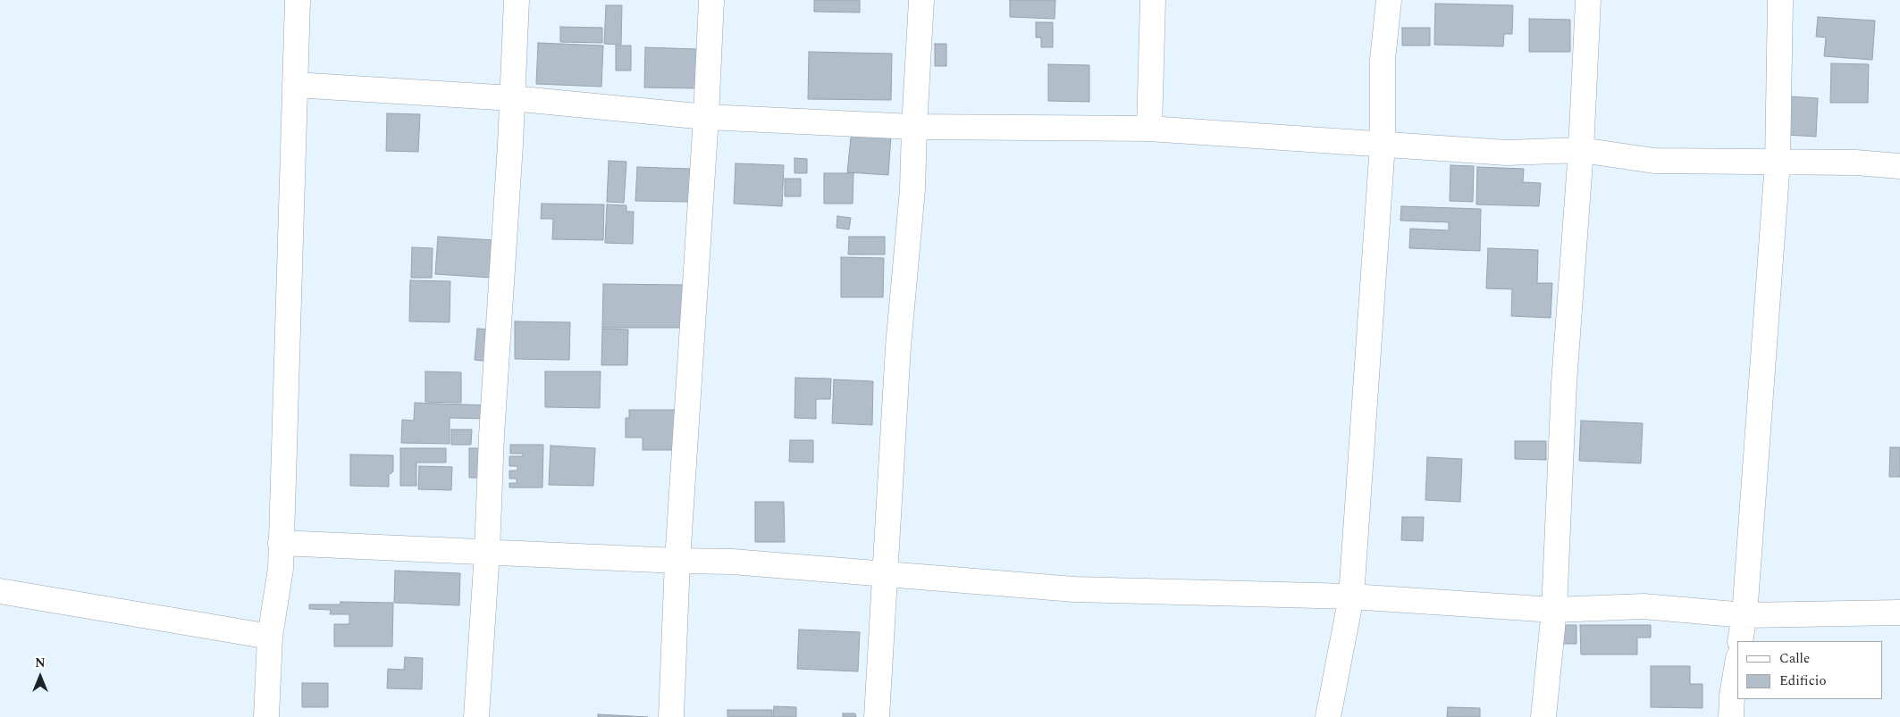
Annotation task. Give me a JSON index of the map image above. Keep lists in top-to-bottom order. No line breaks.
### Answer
{"legend":["Calle","Edificio"],"north":"top"}
